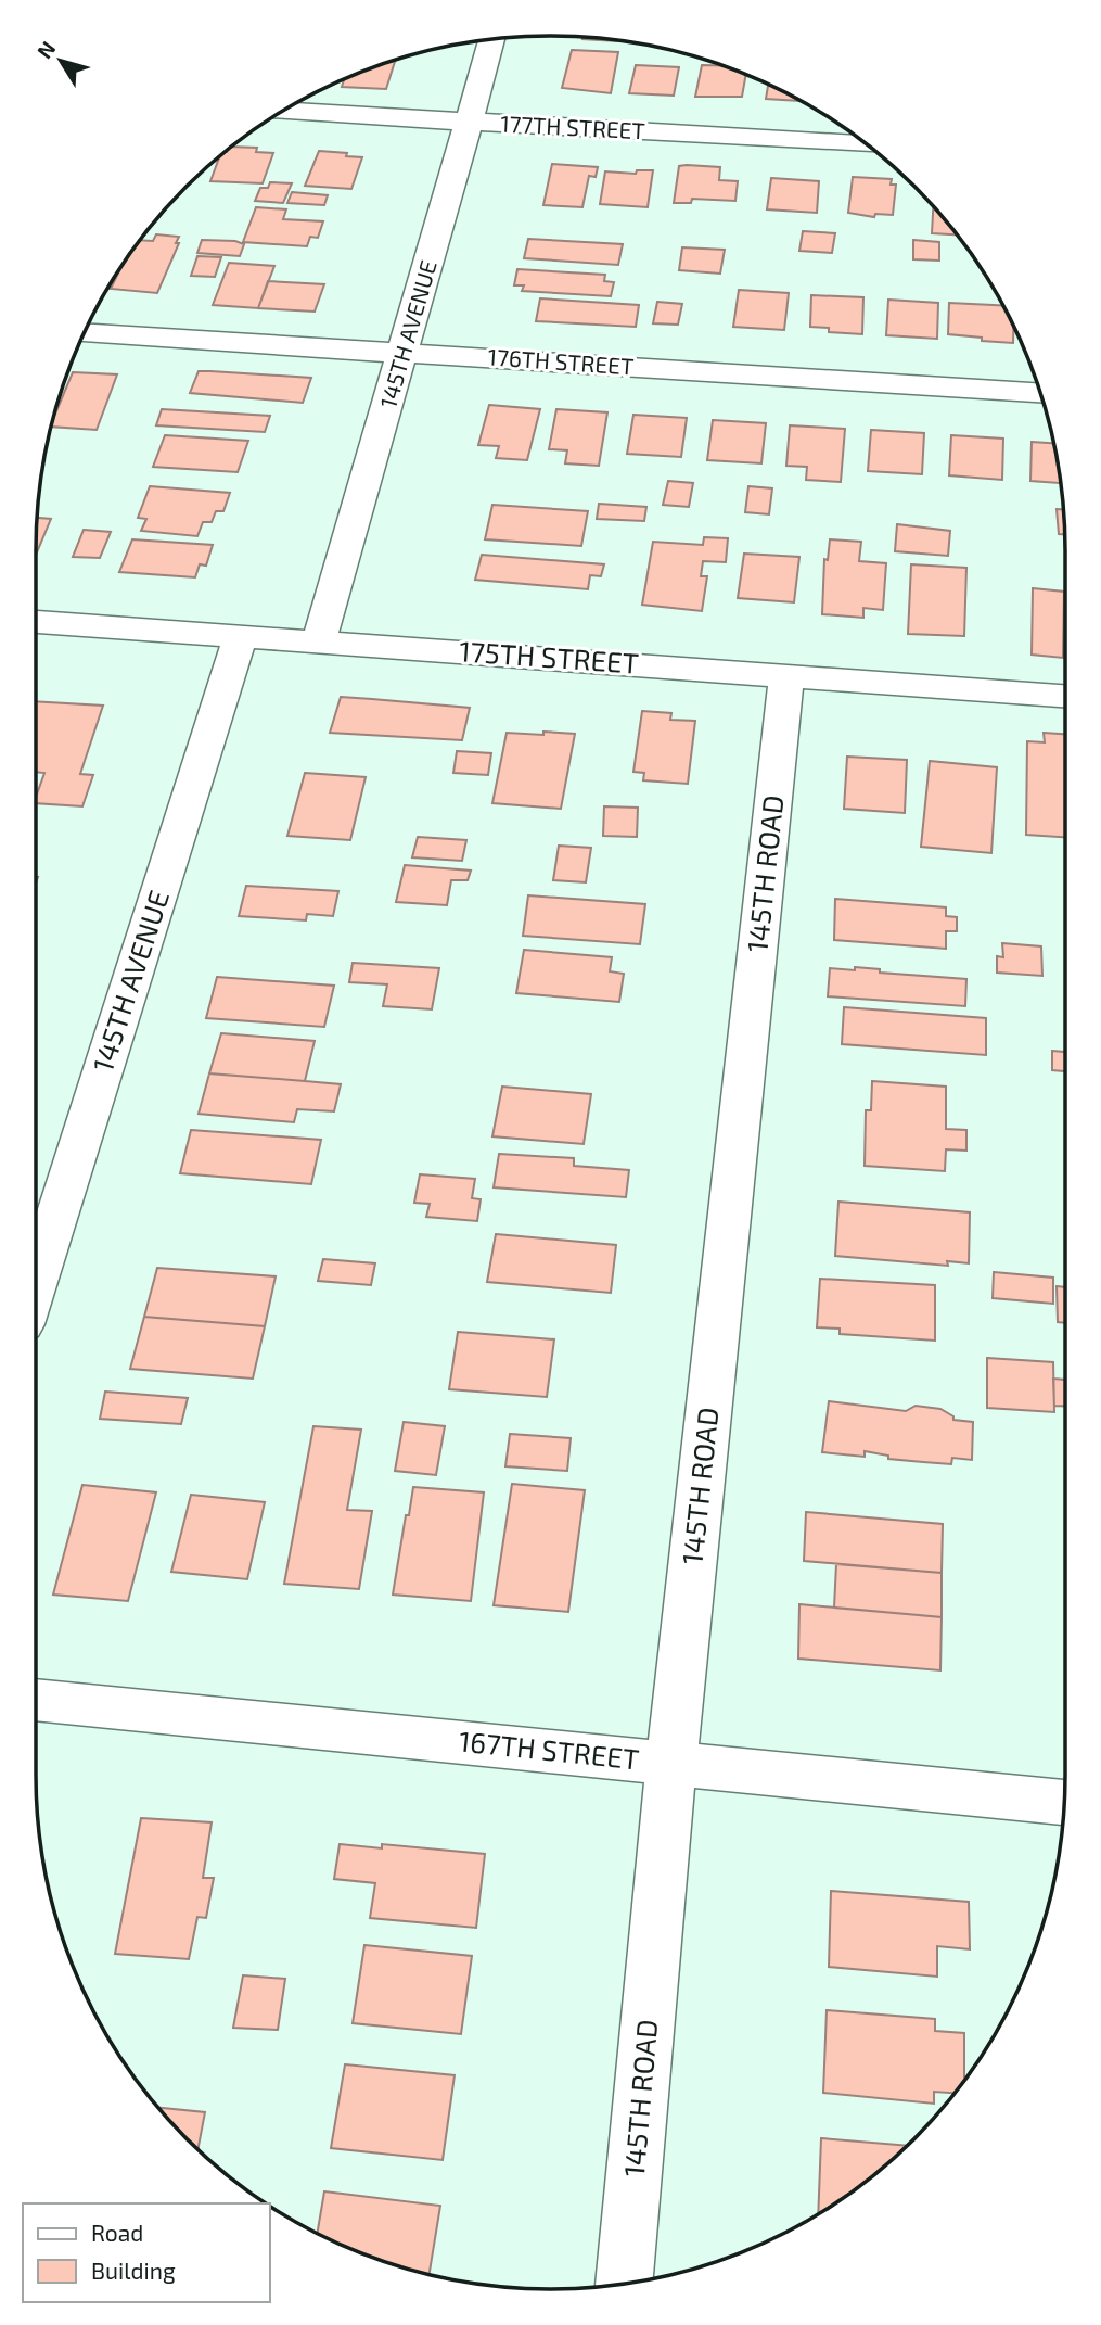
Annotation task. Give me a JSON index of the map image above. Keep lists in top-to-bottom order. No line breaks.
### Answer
{"streets":{"street":["177TH STREET","145TH AVENUE","176TH STREET","175TH STREET","145TH ROAD","167TH STREET"]},"crossings":[["177TH STREET","145TH AVENUE"],["145TH AVENUE","176TH STREET"],["145TH AVENUE","175TH STREET"],["175TH STREET","145TH ROAD"],["145TH ROAD","167TH STREET"]],"legend":["Road","Building"],"north":"top left"}
